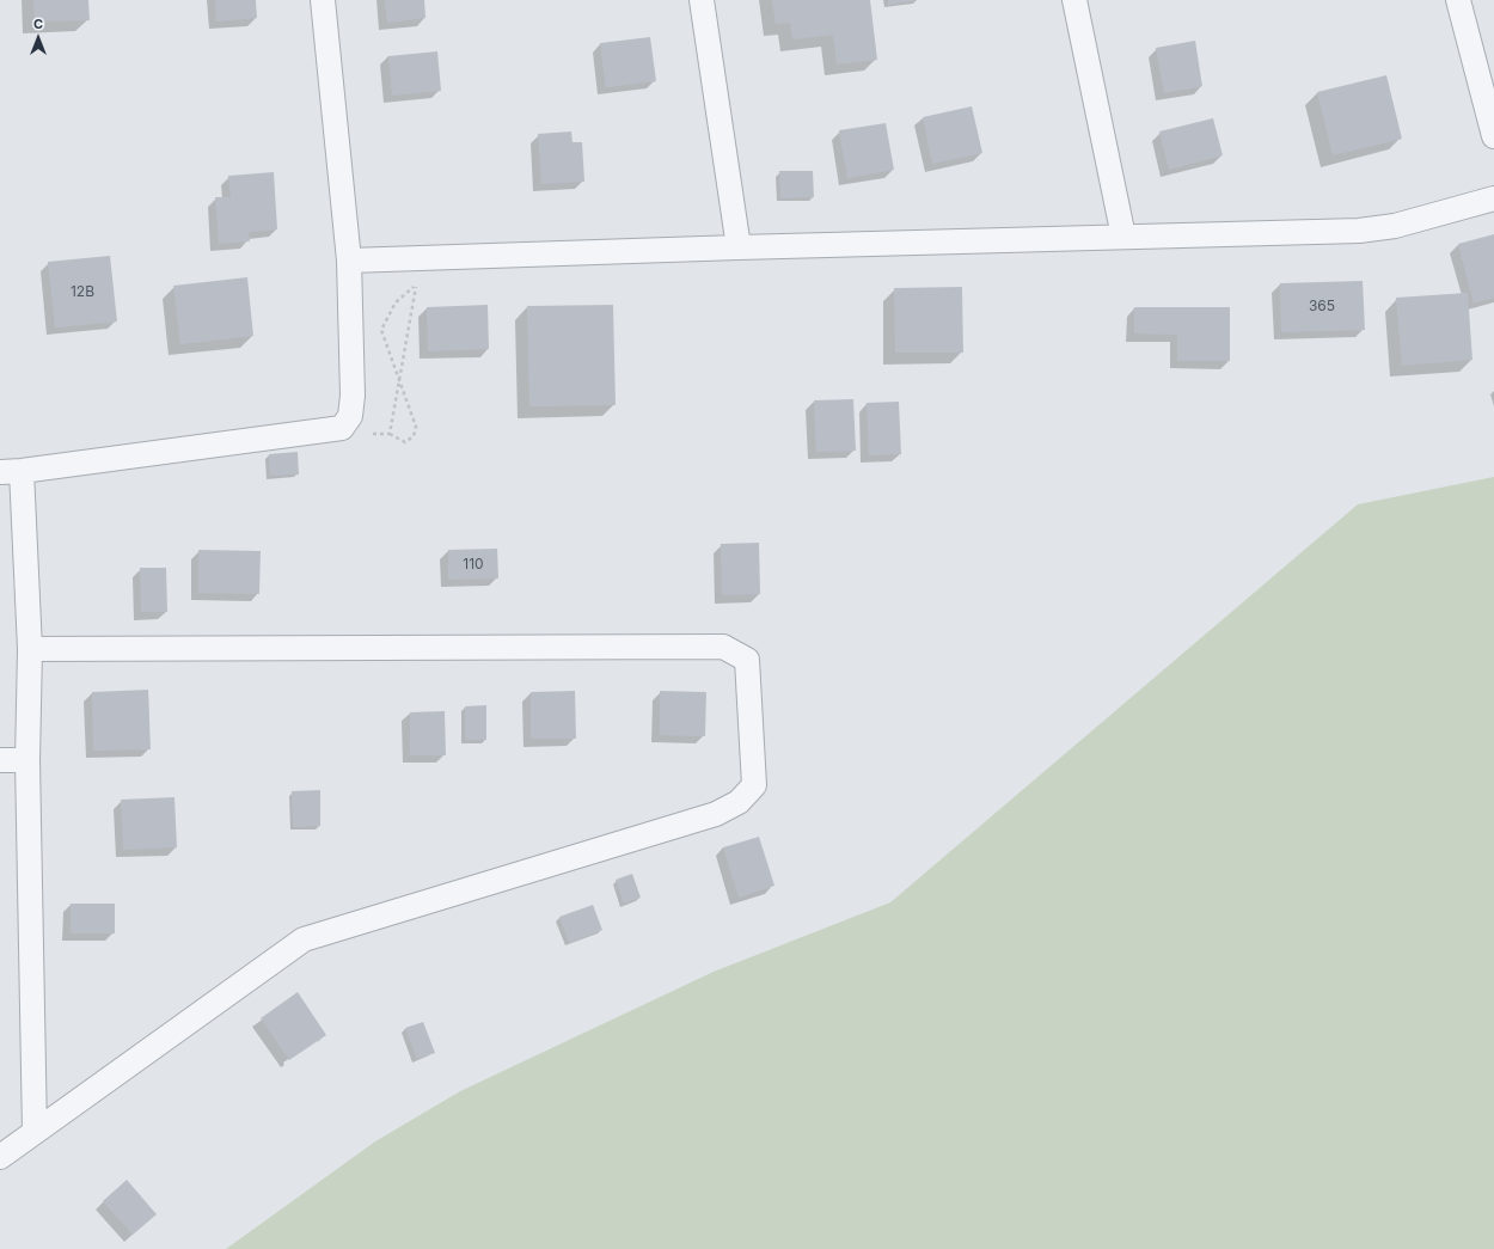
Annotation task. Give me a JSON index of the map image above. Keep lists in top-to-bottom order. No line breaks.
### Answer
{"house_numbers":["12В","365","110"],"north":"top"}
